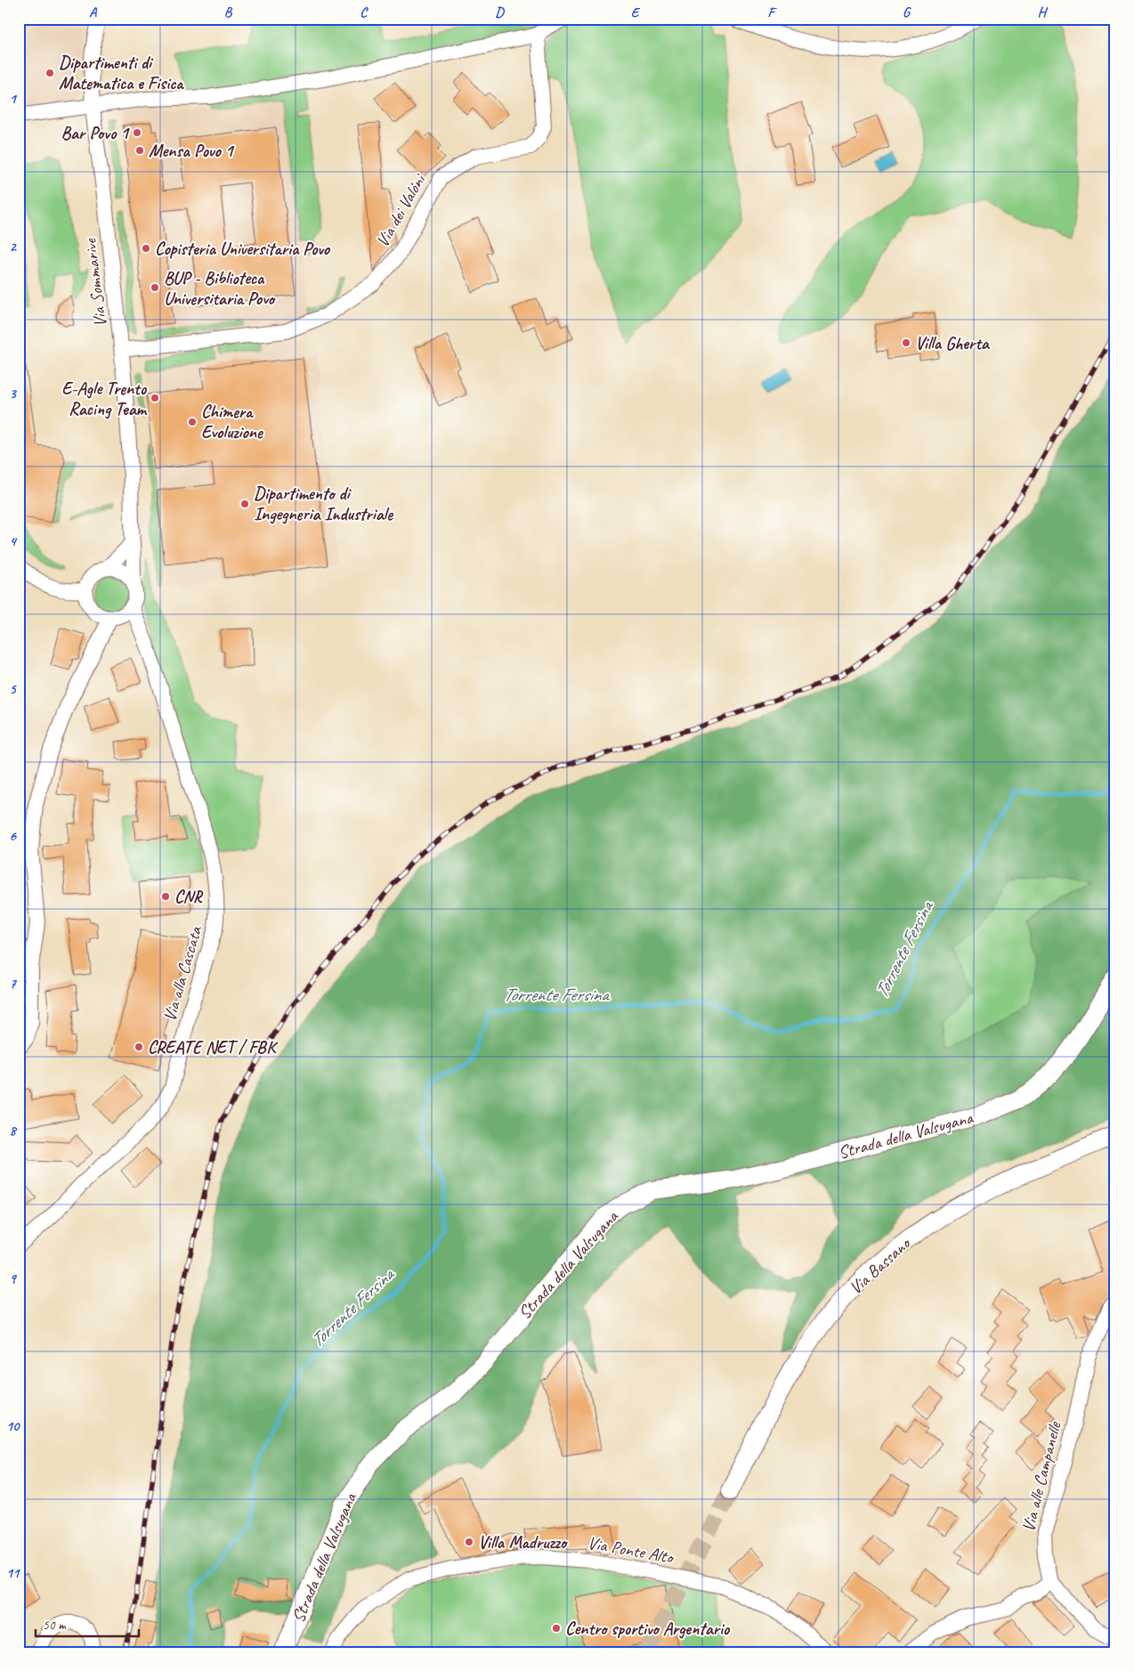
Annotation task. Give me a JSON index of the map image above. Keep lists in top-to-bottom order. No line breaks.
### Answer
{"streets":{"main road":["Strada della Valsugana","Via Bassano"],"street":["Via dei Valóni","Via Sommarive","Via alla Cascata","Via alle Campanelle","Via Ponte Alto"]},"crossings":[["Via dei Valóni","Via Sommarive"],["Via Sommarive","Via alla Cascata"]],"water":["Torrente Fersina"],"places":["Dipartimenti di Matematica e Fisica","Bar Povo 1","Mensa Povo 1","Copisteria Universitaria Povo","BUP - Biblioteca Universitaria Povo","Villa Gherta","E-Agle Trento Racing Team","Chimera Evoluzione","Dipartimento di Ingegneria Industriale","CNR","CREATE NET / FBK","Villa Madruzzo","Centro sportivo Argentario"],"scale_bar":"50 m","grid":{"columns":["A","B","C","D","E","F","G","H"],"rows":["1","2","3","4","5","6","7","8","9","10","11"]}}
